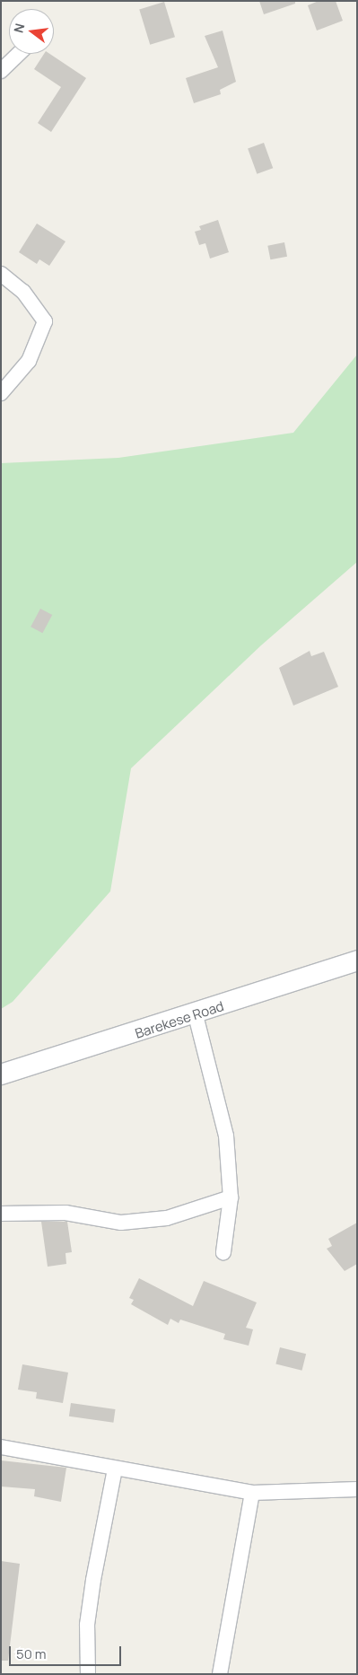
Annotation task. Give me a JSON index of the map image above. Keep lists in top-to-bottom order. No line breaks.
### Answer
{"streets":{"main road":["Barekese Road"]},"scale_bar":"50 m","north":"left"}
